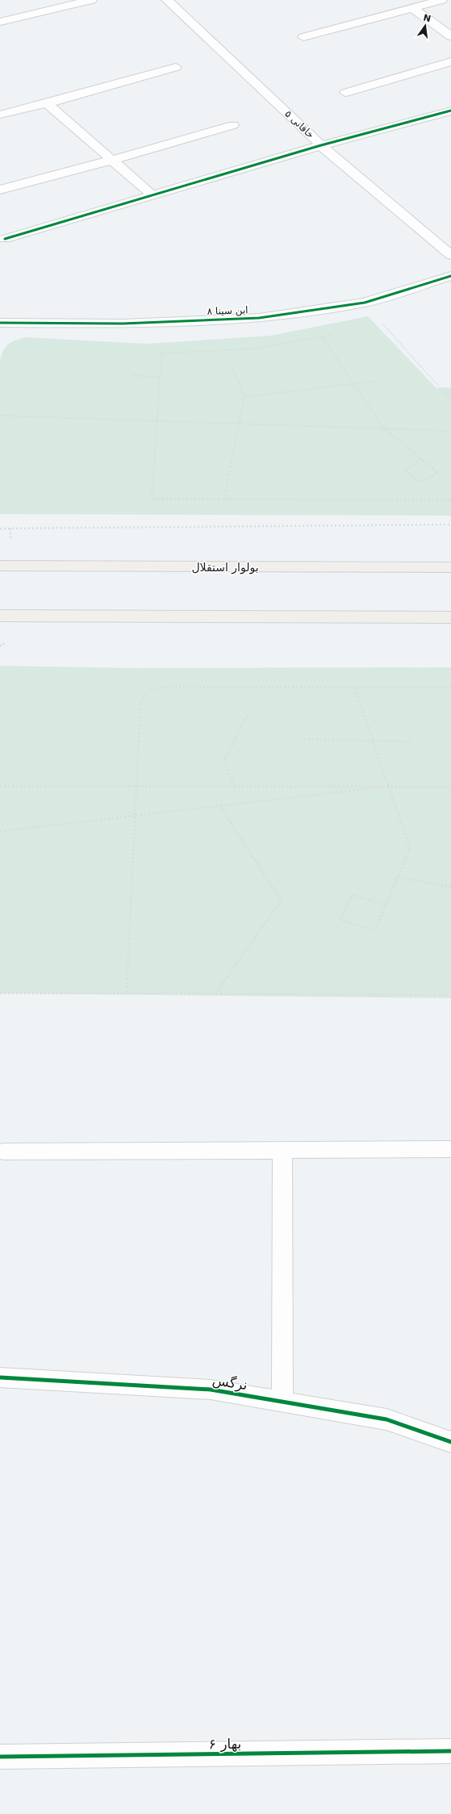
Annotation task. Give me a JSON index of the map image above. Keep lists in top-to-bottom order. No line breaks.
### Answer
{"streets":{"main road":["بولوار استقلال"],"street":["خاقانی ۵","ابن سینا ۸","نرگس","بهار ۶"]},"north":"top"}
